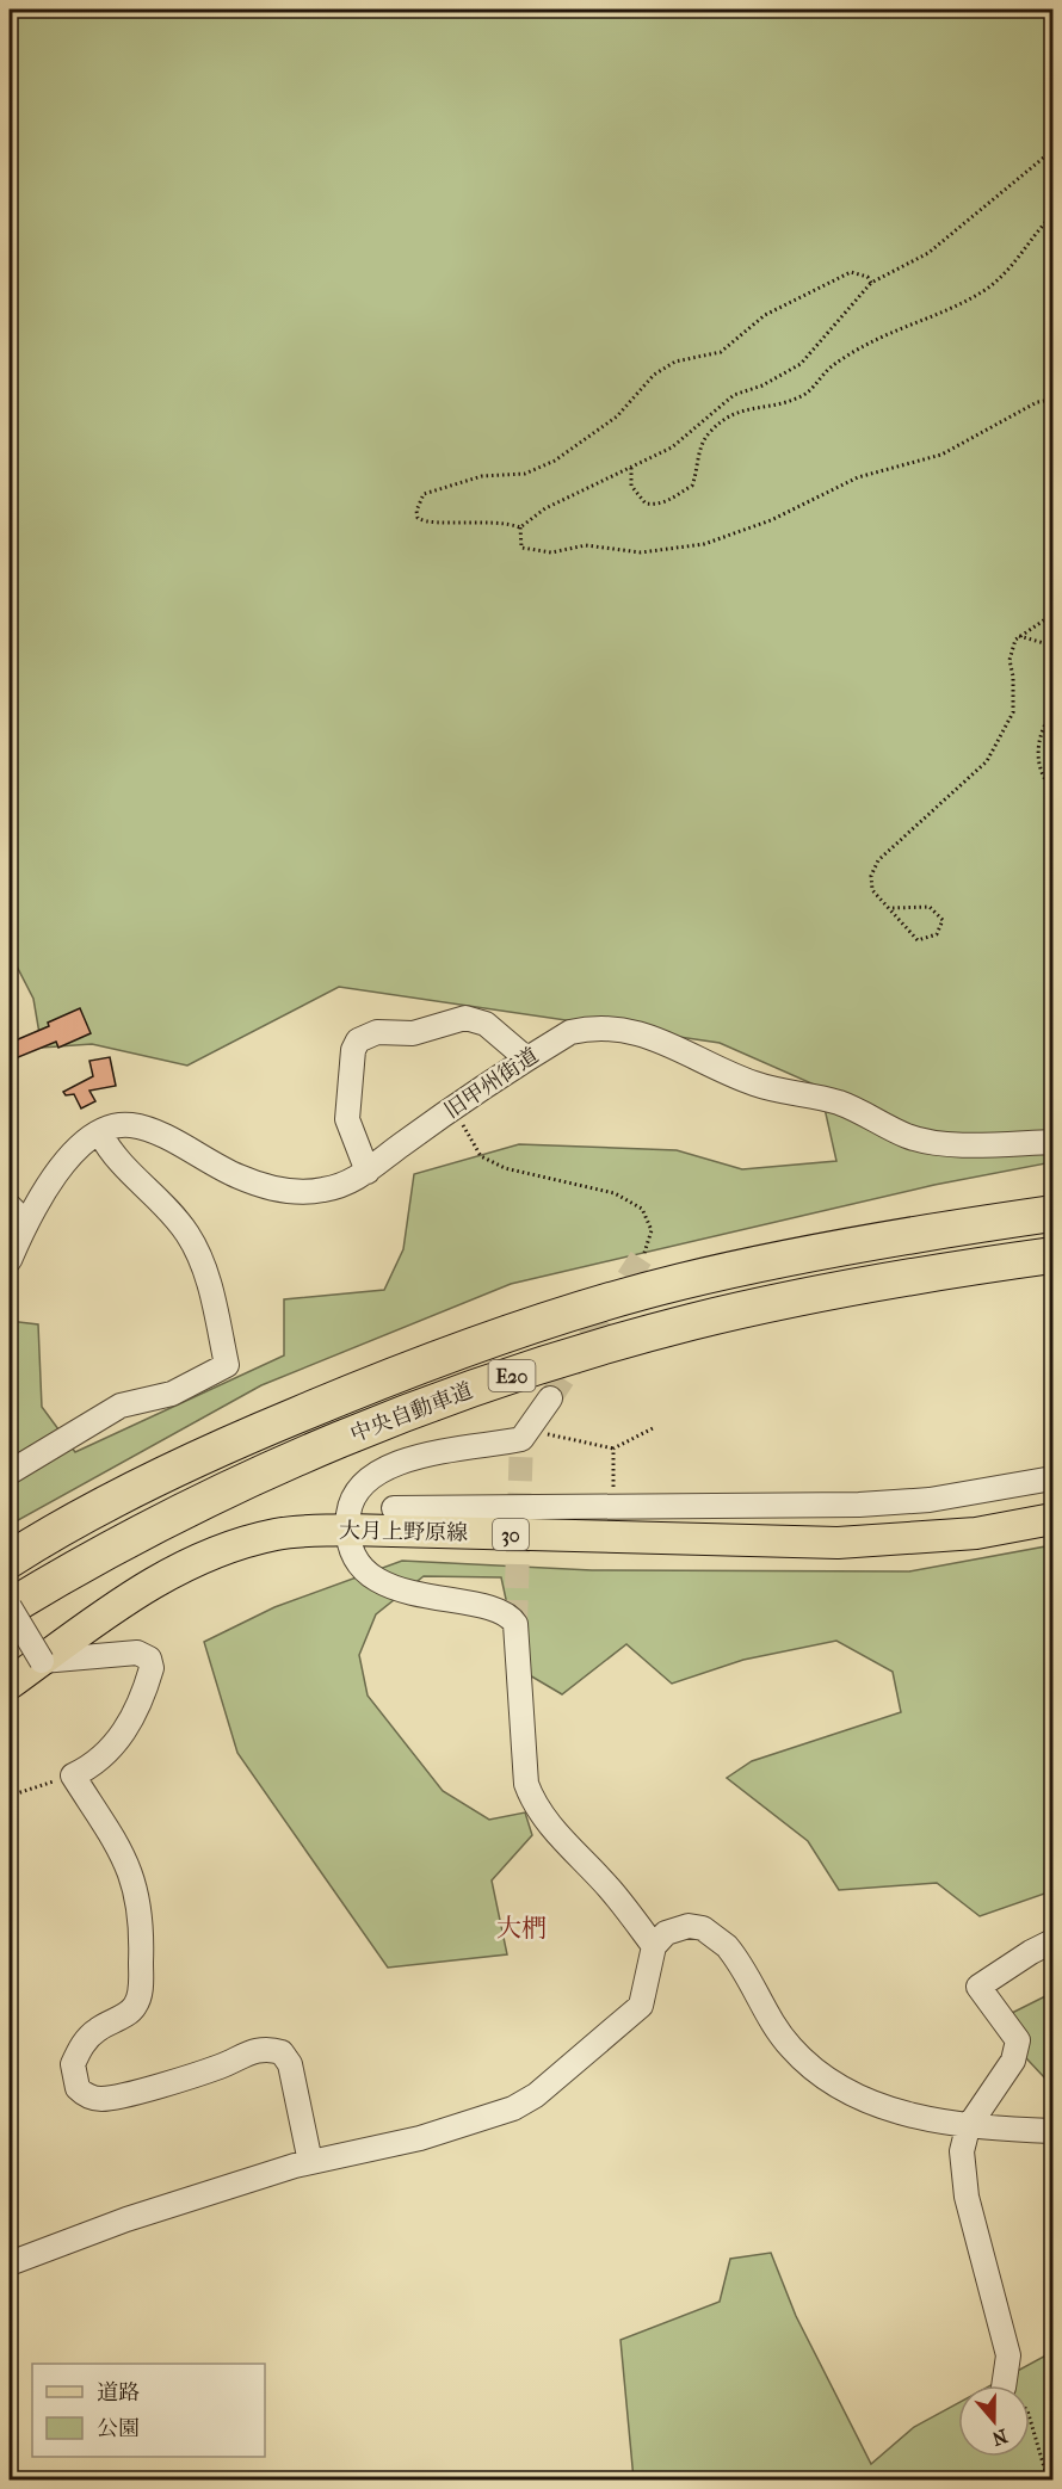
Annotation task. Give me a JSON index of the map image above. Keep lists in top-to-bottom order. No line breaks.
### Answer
{"streets":{"highway":["E20","中央自動車道"],"main road":["大月上野原線","30"],"street":["旧甲州街道"]},"districts":["大椚"],"legend":["道路","公園"],"north":"bottom"}
